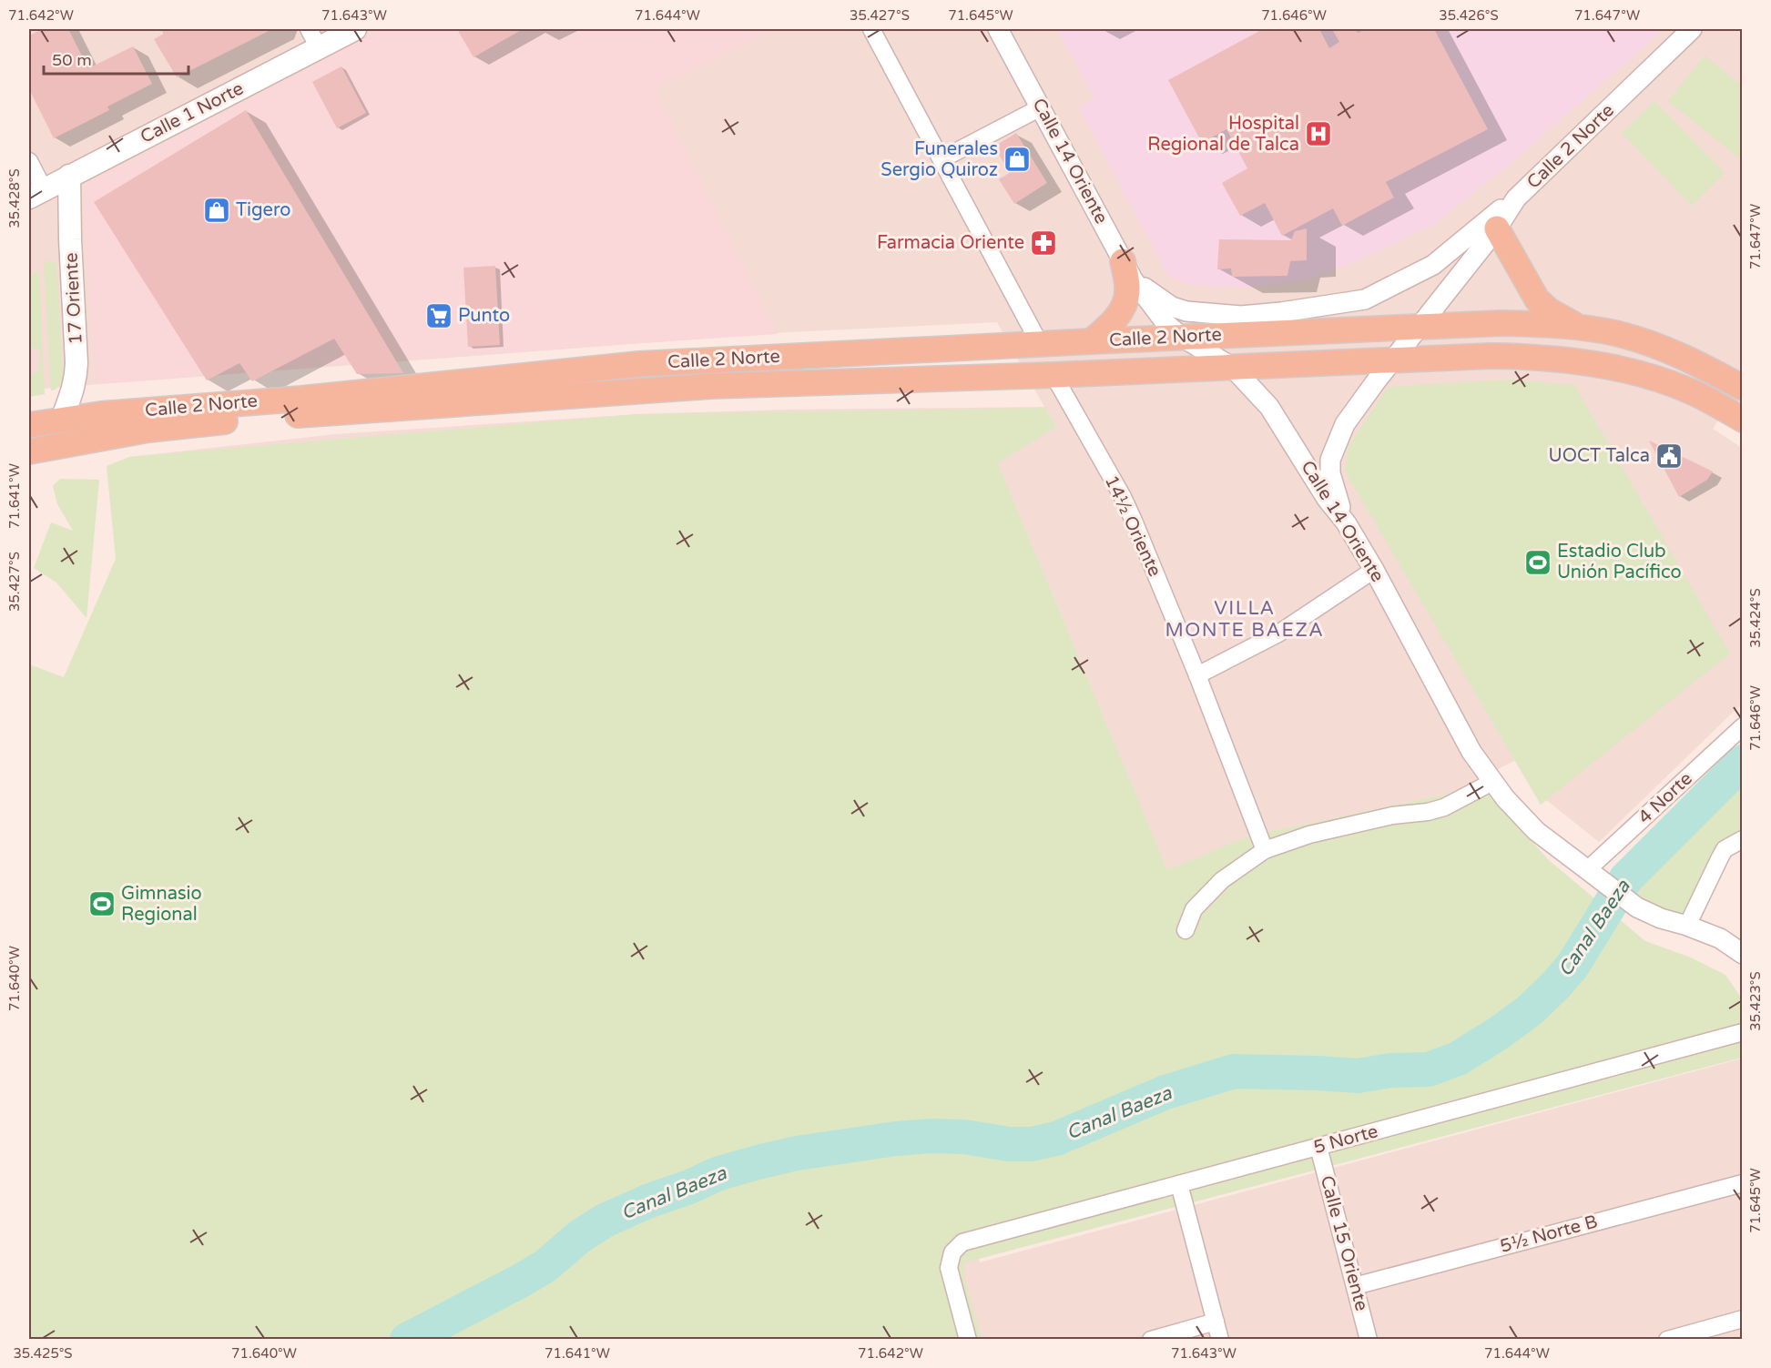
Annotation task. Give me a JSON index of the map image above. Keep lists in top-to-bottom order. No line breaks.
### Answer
{"streets":{"main road":["Calle 1 Norte","Calle 2 Norte","17 Oriente"],"street":["Calle 14 Oriente","14½ Oriente","4 Norte","5 Norte","5½ Norte B","Calle 15 Oriente"]},"crossings":[["Calle 1 Norte","17 Oriente"],["Calle 2 Norte","Calle 14 Oriente"],["Calle 2 Norte","17 Oriente"],["Calle 2 Norte","14½ Oriente"],["Calle 14 Oriente","4 Norte"],["5 Norte","Calle 15 Oriente"],["5½ Norte B","Calle 15 Oriente"]],"districts":["VILLA MONTE BAEZA"],"water":["Canal Baeza"],"places":{"hospital":["Hospital Regional de Talca"],"shop":["Funerales Sergio Quiroz","Tigero"],"pharmacy":["Farmacia Oriente"],"supermarket":["Punto"],"public building":["UOCT Talca"],"sports":["Estadio Club Unión Pacífico","Gimnasio Regional"]},"scale_bar":"50 m","coordinates":["71.642°W","71.643°W","71.644°W","35.427°S","71.645°W","71.646°W","35.426°S","71.647°W","35.428°S","71.641°W","35.424°S","71.640°W","35.423°S","35.425°S"]}
